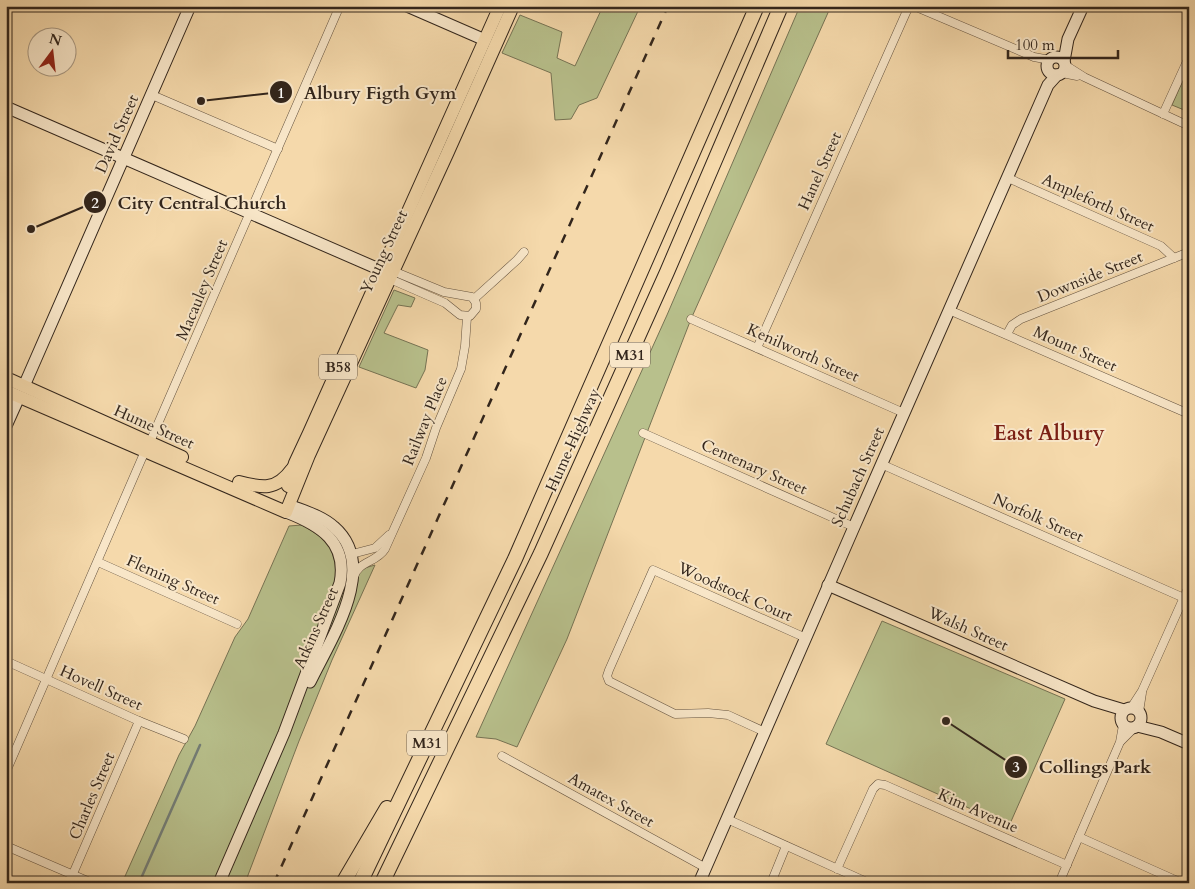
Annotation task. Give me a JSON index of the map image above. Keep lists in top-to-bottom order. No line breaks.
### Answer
{"streets":{"highway":["M31","Hume Highway"],"main road":["Young Street","B58","Hume Street"],"street":["David Street","Hanel Street","Ampleforth Street","Downside Street","Macauley Street","Mount Street","Kenilworth Street","Railway Place","Centenary Street","Schubach Street","Norfolk Street","Fleming Street","Woodstock Court","Atkins Street","Walsh Street","Hovell Street","Charles Street","Amatex Street","Kim Avenue"]},"crossings":[["David Street","Hume Street"],["Hanel Street","Kenilworth Street"],["Ampleforth Street","Downside Street"],["Ampleforth Street","Schubach Street"],["Young Street","B58"],["Young Street","Hume Street"],["Young Street","Atkins Street"],["Downside Street","Mount Street"],["Macauley Street","Hume Street"],["Macauley Street","Fleming Street"],["Macauley Street","Hovell Street"],["Mount Street","Schubach Street"],["Kenilworth Street","Schubach Street"],["B58","Hume Street"],["Railway Place","Atkins Street"],["Hume Street","Atkins Street"],["Centenary Street","Schubach Street"],["Schubach Street","Norfolk Street"],["Schubach Street","Woodstock Court"],["Schubach Street","Walsh Street"],["Schubach Street","Amatex Street"],["Hovell Street","Charles Street"]],"districts":["East Albury"],"places":["Albury Figth Gym","City Central Church","Collings Park"],"scale_bar":"100 m","north":"top"}
